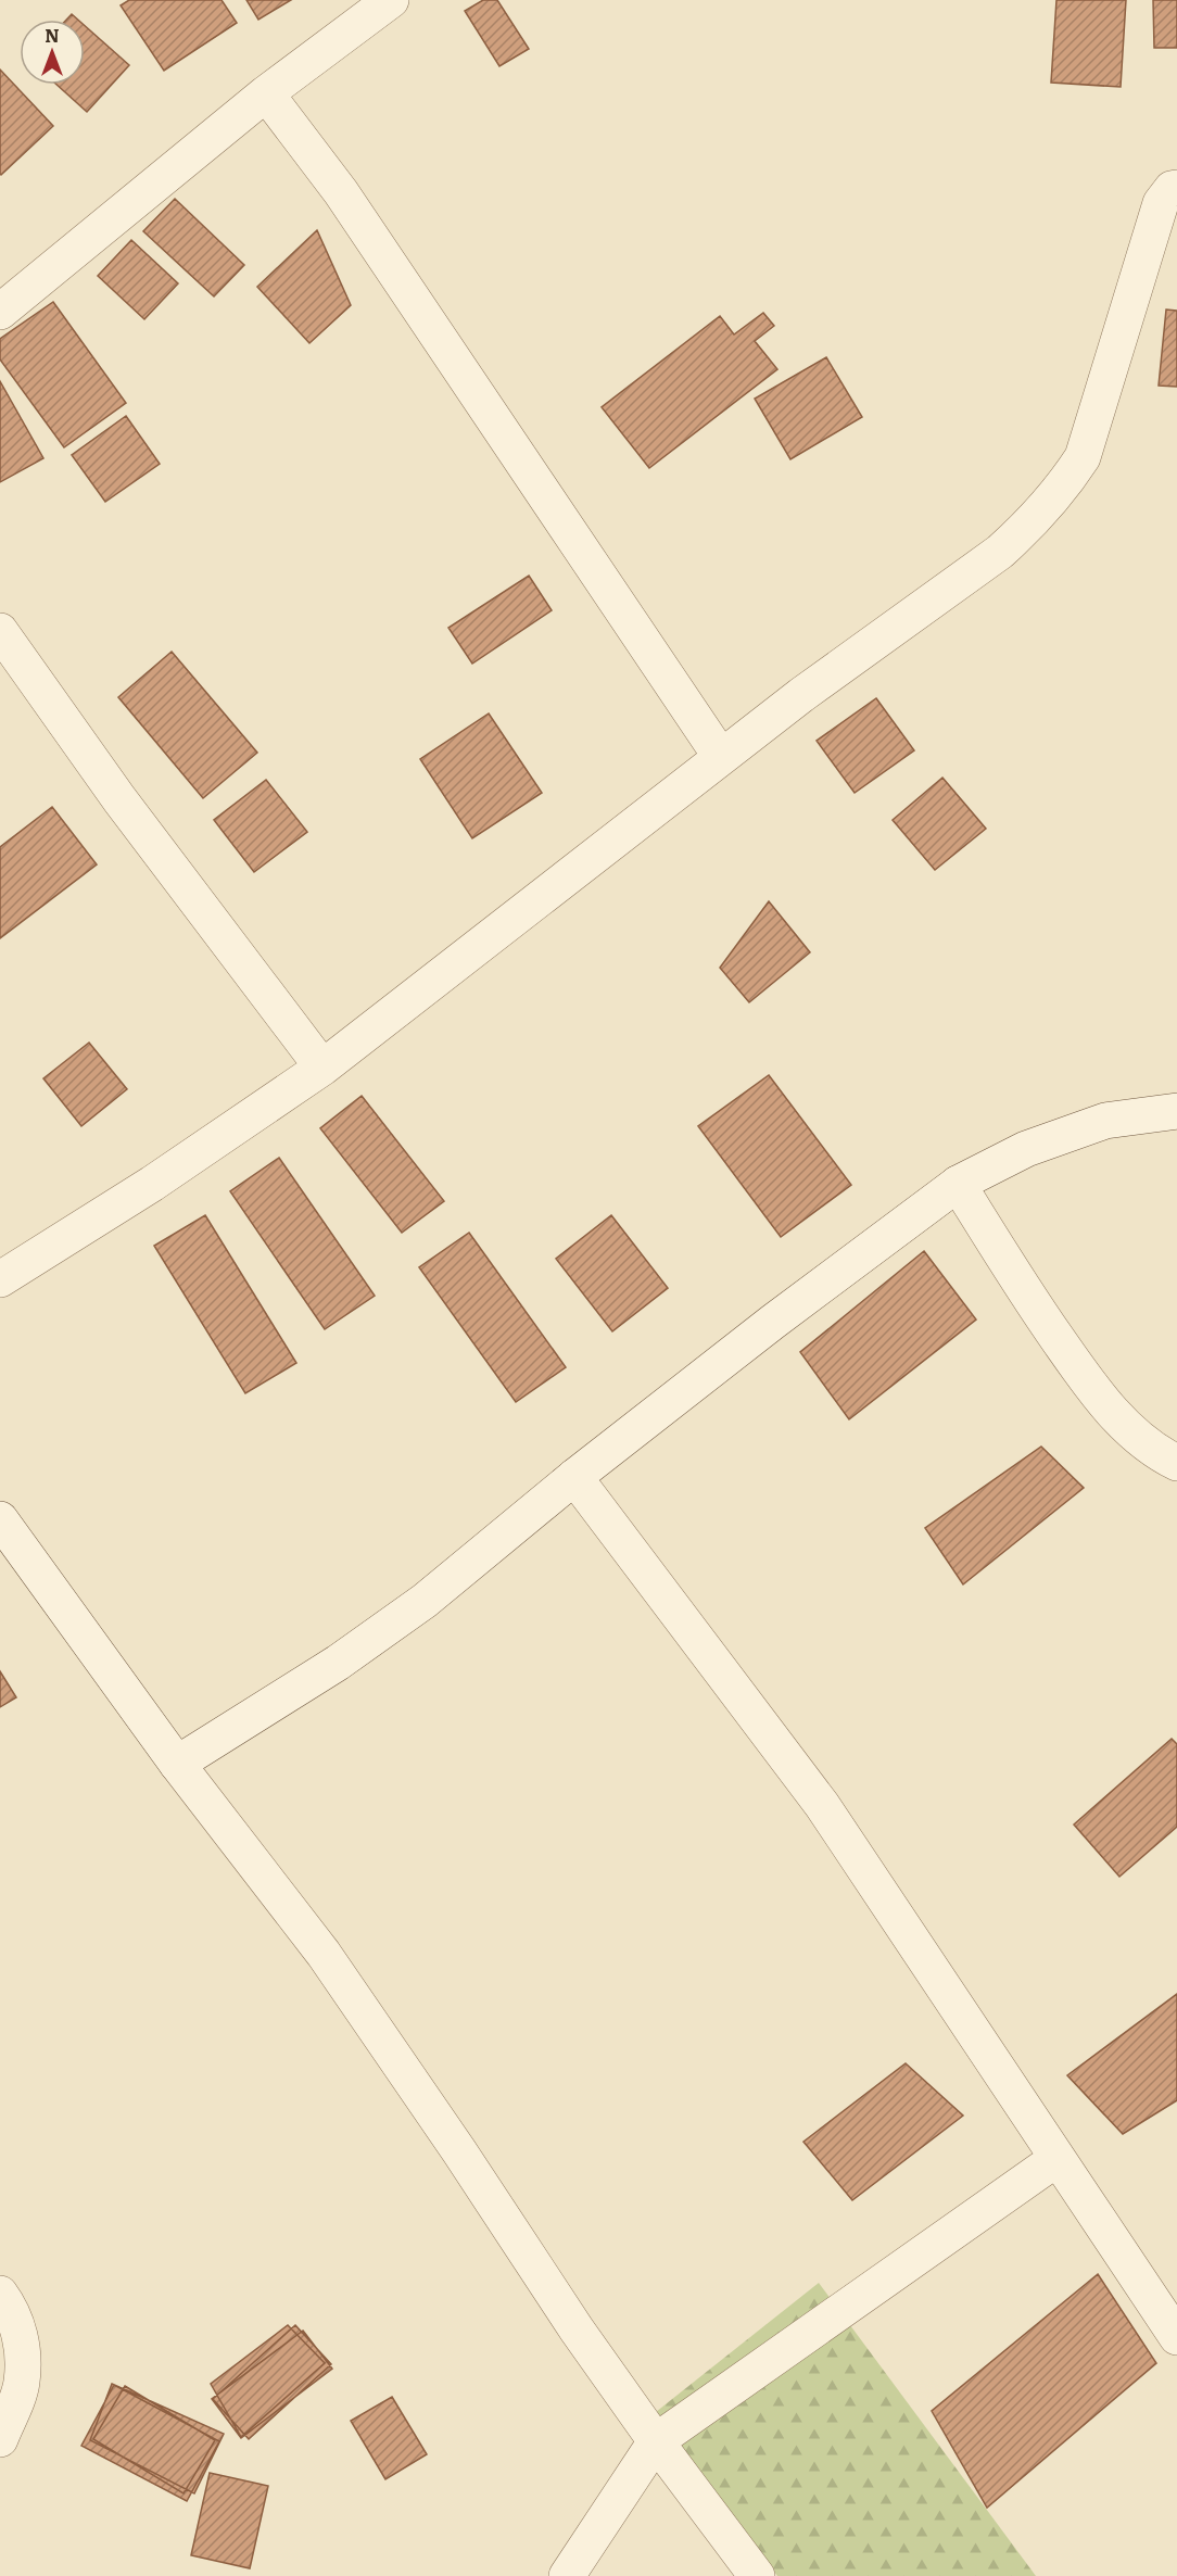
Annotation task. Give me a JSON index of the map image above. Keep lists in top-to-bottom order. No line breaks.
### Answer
{"north":"top"}
